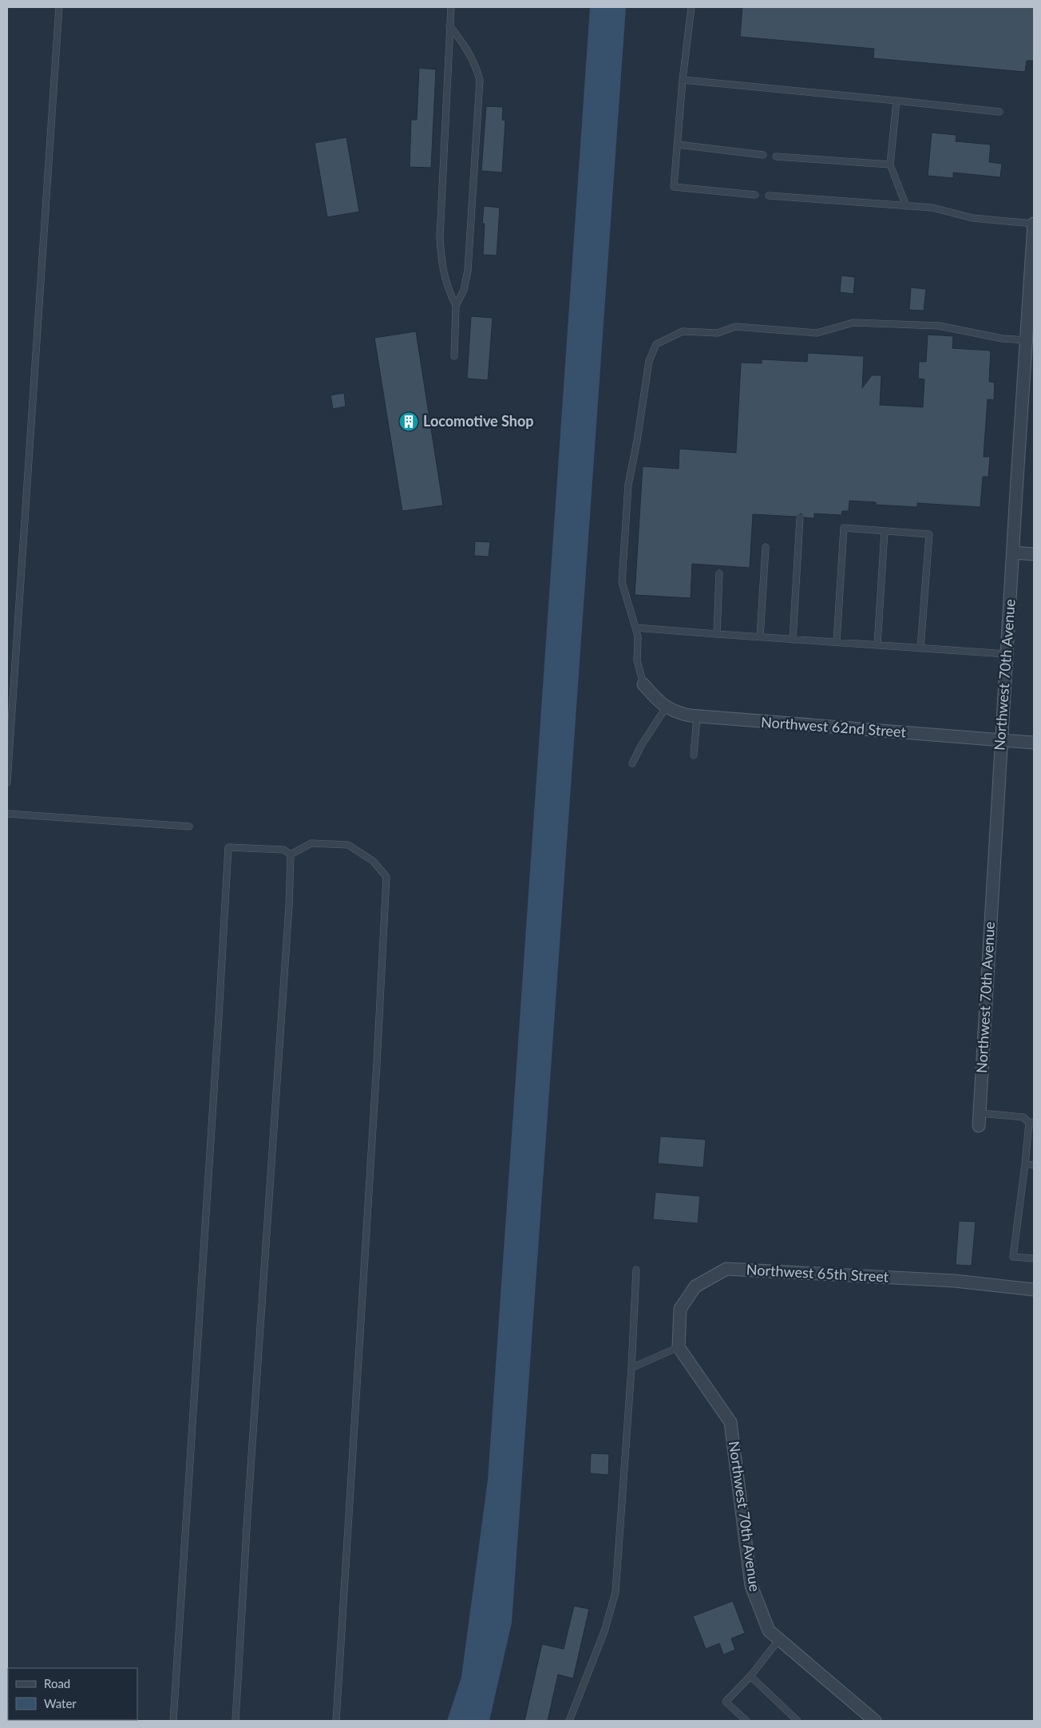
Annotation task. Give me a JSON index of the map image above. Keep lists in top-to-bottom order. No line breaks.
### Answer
{"streets":{"street":["Northwest 70th Avenue","Northwest 62nd Street","Northwest 65th Street"]},"crossings":[["Northwest 70th Avenue","Northwest 62nd Street"],["Northwest 70th Avenue","Northwest 65th Street"]],"places":{"building":["Locomotive Shop"]},"legend":["Road","Water"]}
